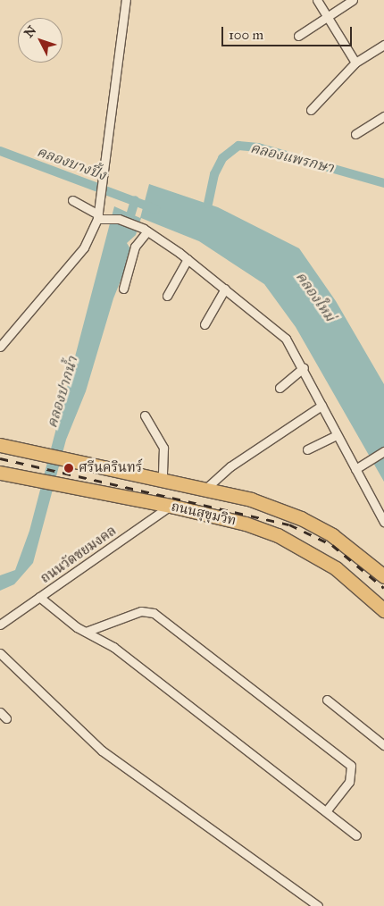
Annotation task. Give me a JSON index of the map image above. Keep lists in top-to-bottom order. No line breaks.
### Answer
{"streets":{"highway":["ถนนสุขุมวิท"],"street":["ถนนวัดชยมงคล"]},"crossings":[["ถนนสุขุมวิท","ถนนวัดชยมงคล"]],"water":["คลองแพรกษา","คลองบางปิ้ง","คลองใหม่","คลองปากน้ำ"],"places":["ศรีนครินทร์"],"scale_bar":"100 m","north":"top left"}
